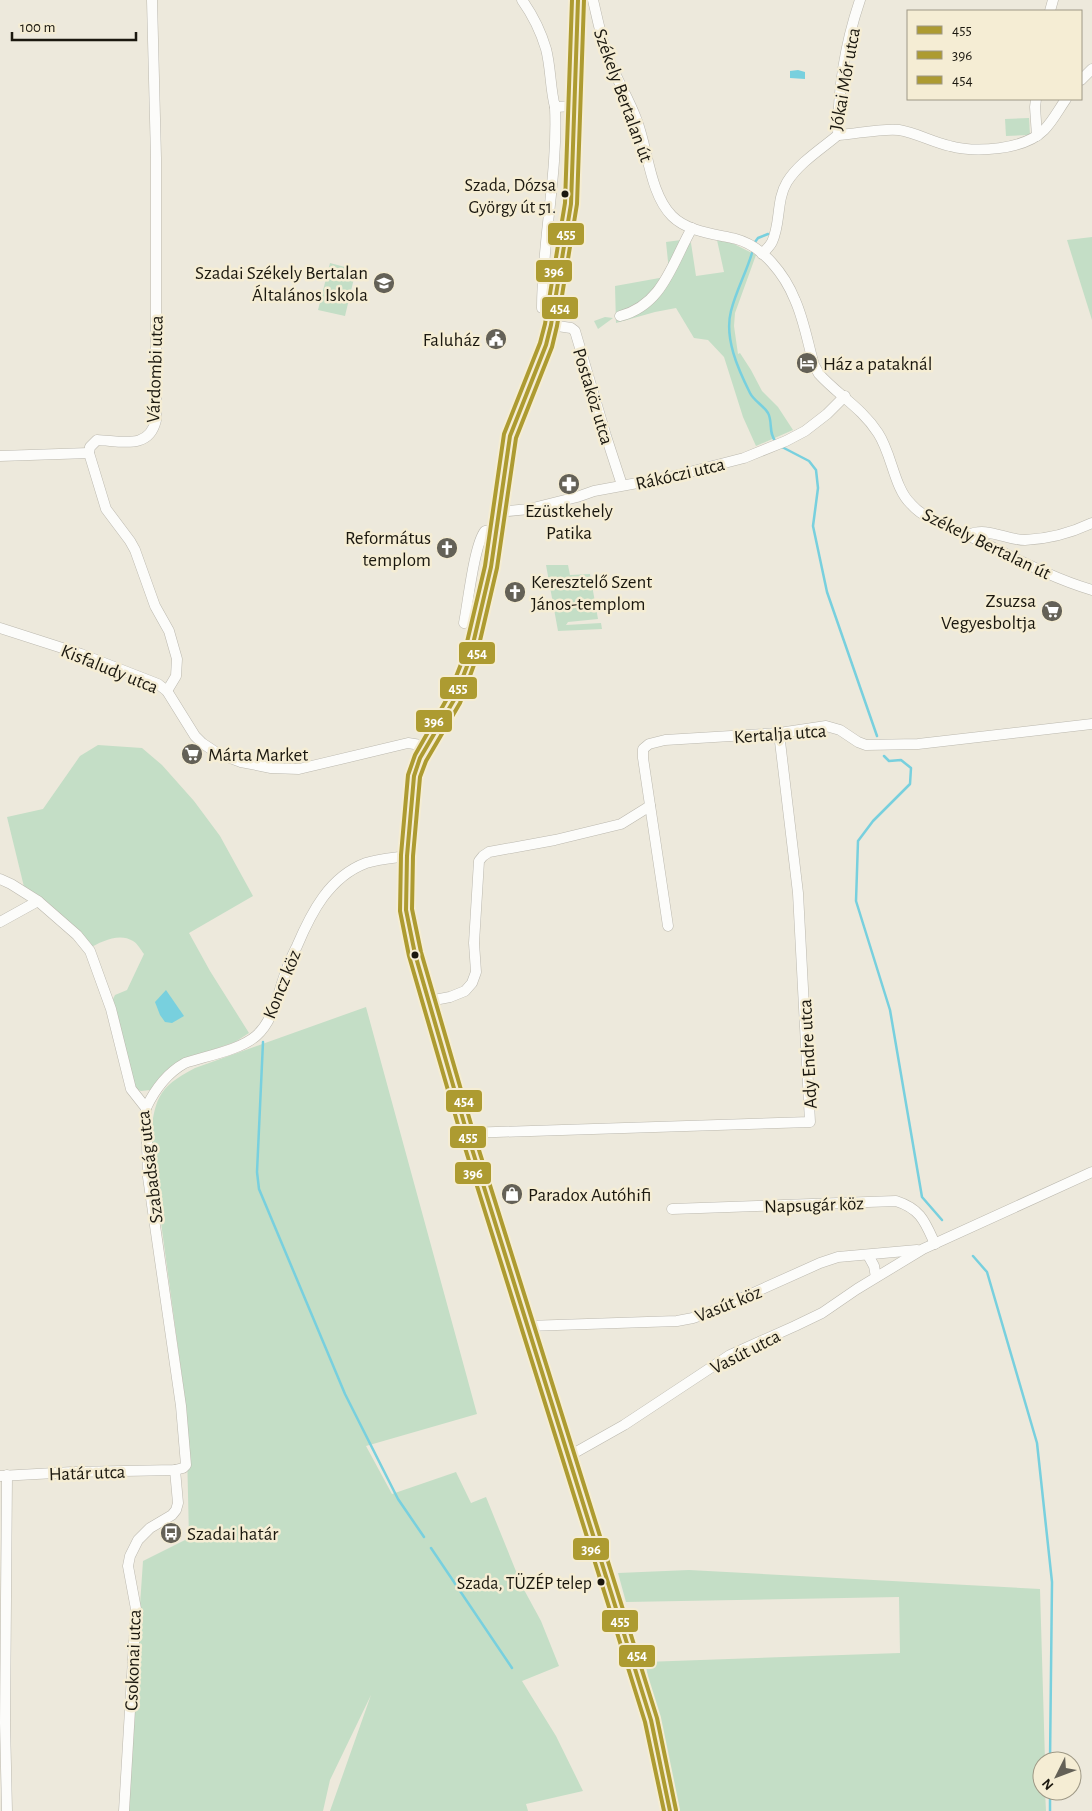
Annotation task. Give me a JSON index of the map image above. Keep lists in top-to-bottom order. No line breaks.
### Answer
{"streets":{"street":["Jókai Mór utca","Székely Bertalan út","Várdombi utca","Postaköz utca","Rákóczi utca","Kisfaludy utca","Kertalja utca","Koncz köz","Ady Endre utca","Szabadság utca","Napsugár köz","Vasút köz","Vasút utca","Határ utca","Csokonai utca"]},"crossings":[["Jókai Mór utca","Székely Bertalan út"],["Székely Bertalan út","Rákóczi utca"],["Postaköz utca","Rákóczi utca"],["Kertalja utca","Ady Endre utca"],["Koncz köz","Szabadság utca"],["Szabadság utca","Határ utca"],["Szabadság utca","Csokonai utca"],["Vasút köz","Vasút utca"],["Határ utca","Csokonai utca"]],"places":{"other":["Szada, Dózsa György út 51.","Szada, TÜZÉP telep"],"school or university":["Szadai Székely Bertalan Általános Iskola"],"public building":["Faluház"],"hotel":["Ház a pataknál"],"pharmacy":["Ezüstkehely Patika"],"church":["Református templom","Keresztelő Szent János-templom"],"supermarket":["Zsuzsa Vegyesboltja","Márta Market"],"shop":["Paradox Autóhifi"],"bus stop":["Szadai határ"]},"lines":["transit line 455","transit line 396","transit line 454"],"legend":["455","396","454"],"scale_bar":"100 m","north":"bottom left"}
